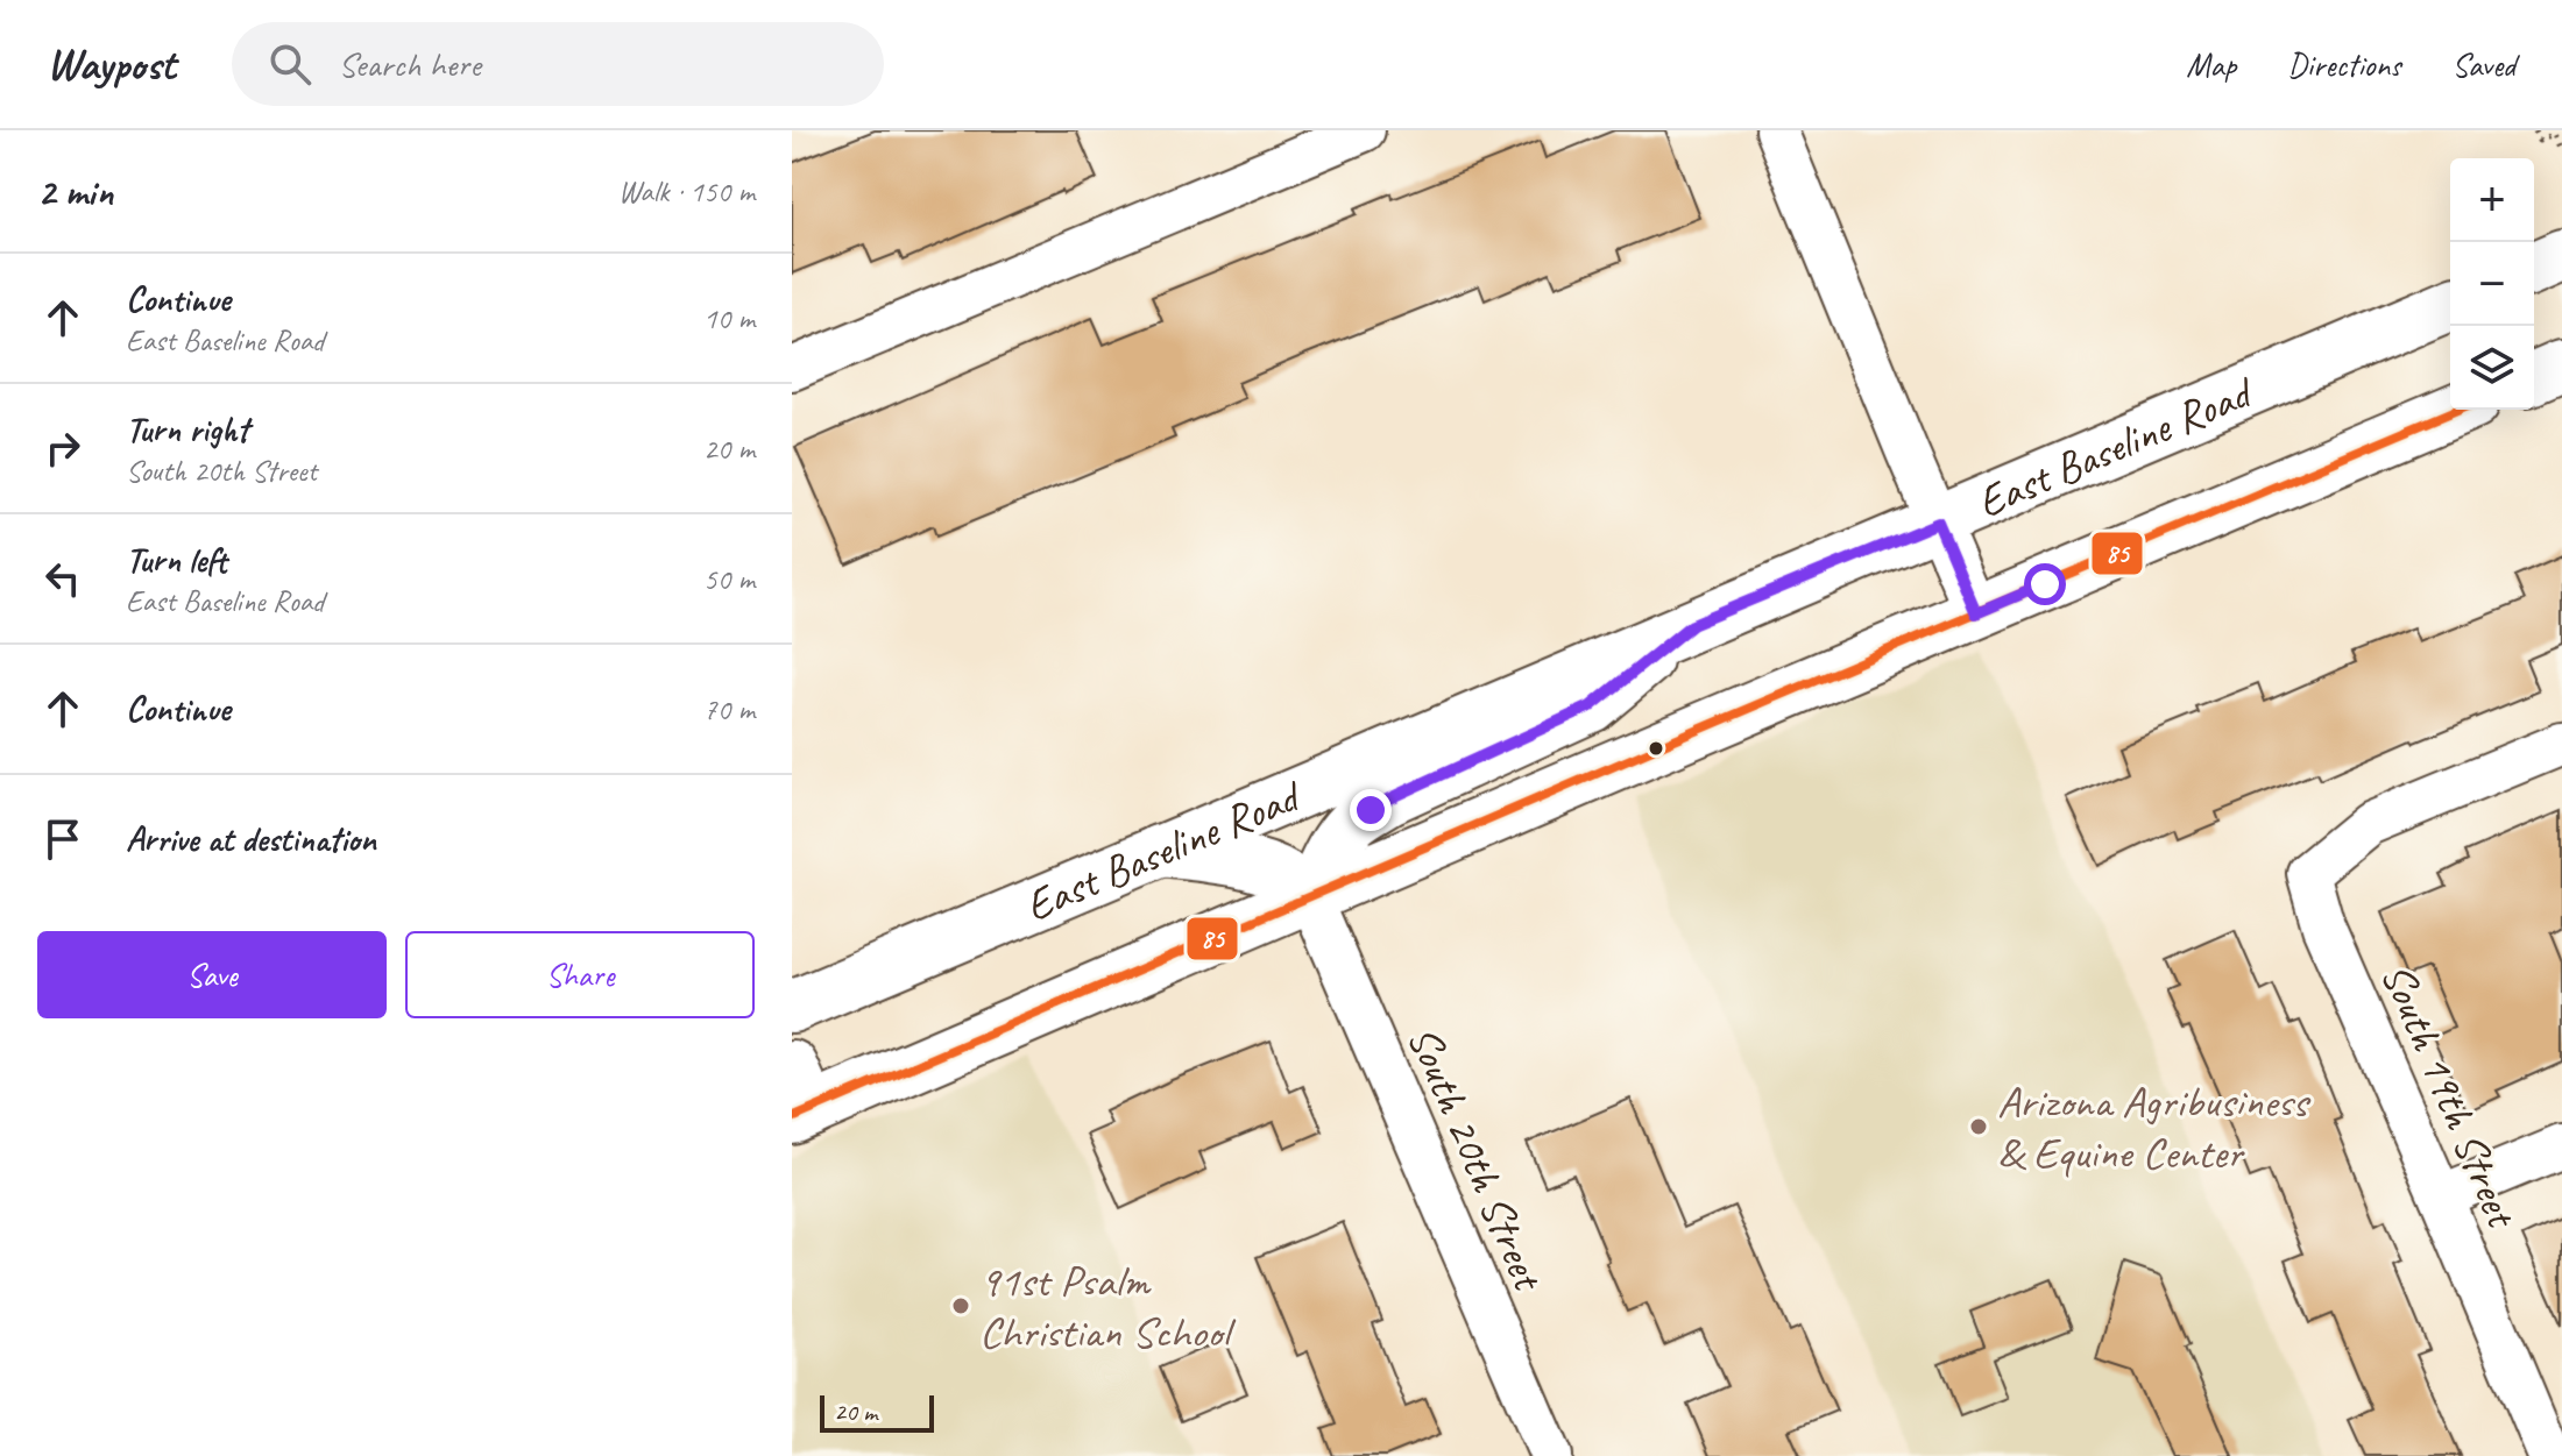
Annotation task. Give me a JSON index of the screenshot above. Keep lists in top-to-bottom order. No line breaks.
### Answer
{"streets":{"main road":["East Baseline Road"],"street":["South 19th Street","South 20th Street"]},"places":["Arizona Agribusiness & Equine Center","91st Psalm Christian School"],"lines":["transit line 85"],"scale_bar":"20 m","page":{"header":"Waypost","search":"Search here","nav":["Map","Directions","Saved"],"heading":["2 min","Walk · 150 m"],"map_buttons":["+","−"],"list":[["Continue","East Baseline Road","10 m"],["Turn right","South 20th Street","20 m"],["Turn left","East Baseline Road","50 m"],["Continue","70 m"],"Arrive at destination"],"buttons":["Save","Share"],"scale":"20 m"}}
